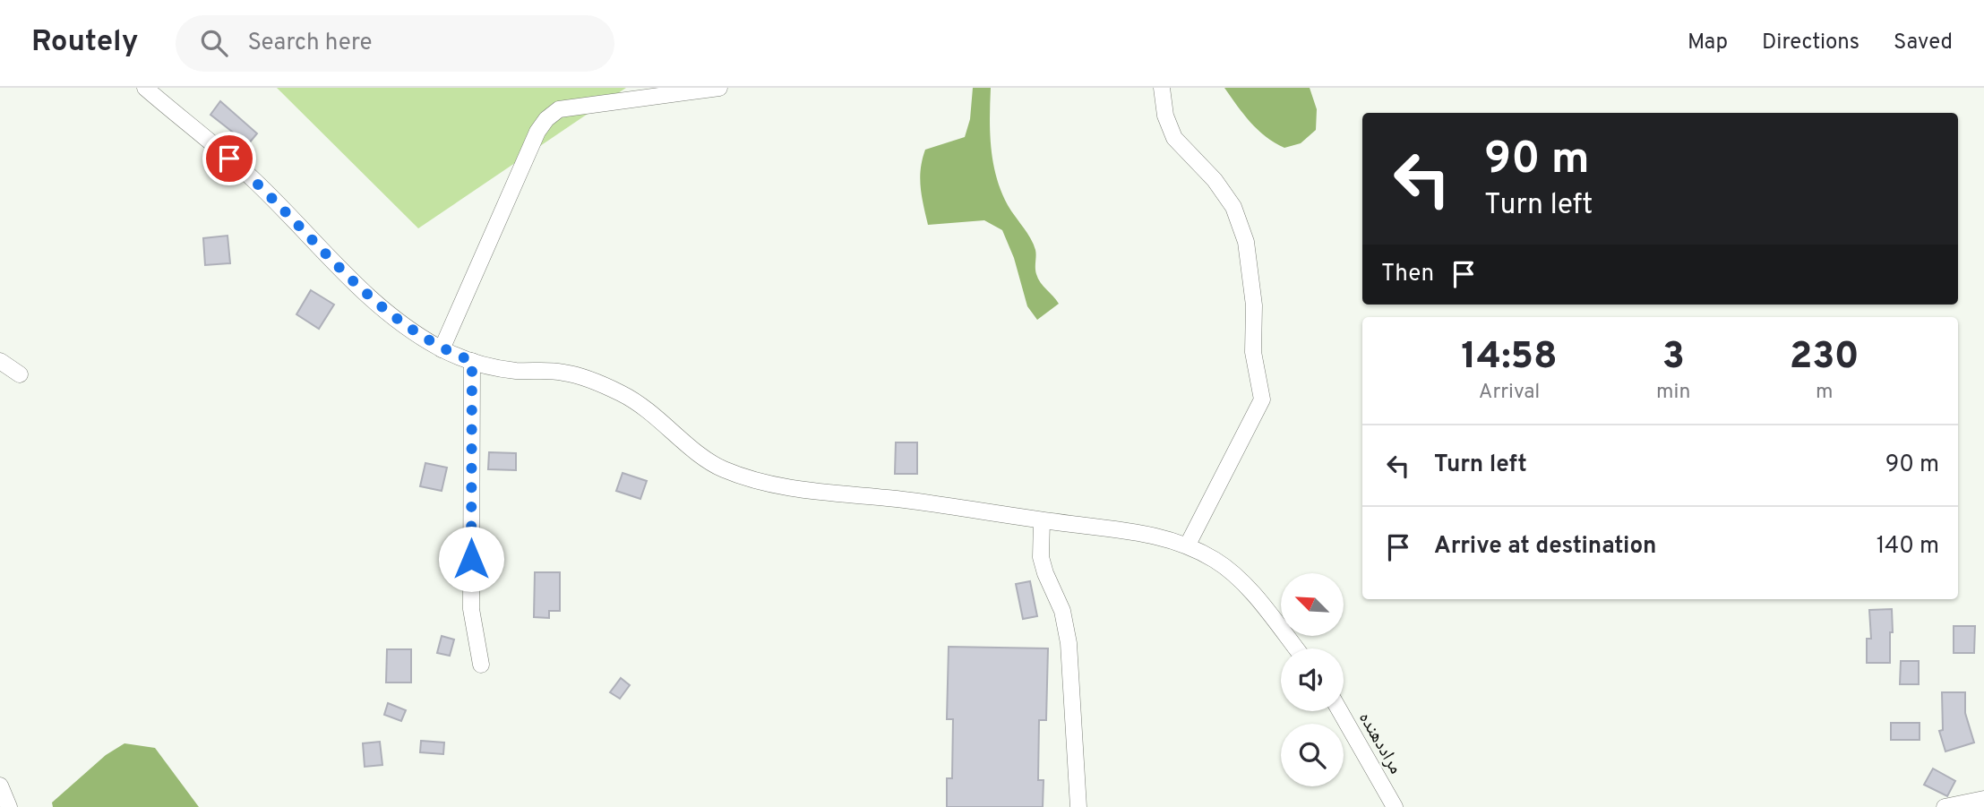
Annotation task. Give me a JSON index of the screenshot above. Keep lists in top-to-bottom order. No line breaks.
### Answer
{"streets":{"street":["مراددهنده"]},"north":"top left","page":{"header":"Routely","search":"Search here","nav":["Map","Directions","Saved"],"turn":["90 m","Turn left"],"then":"Then","eta":["14:58","Arrival","3","min","230","m"],"list":[{"name":"Turn left","value":"90 m"},{"name":"Arrive at destination","value":"140 m"}]}}
